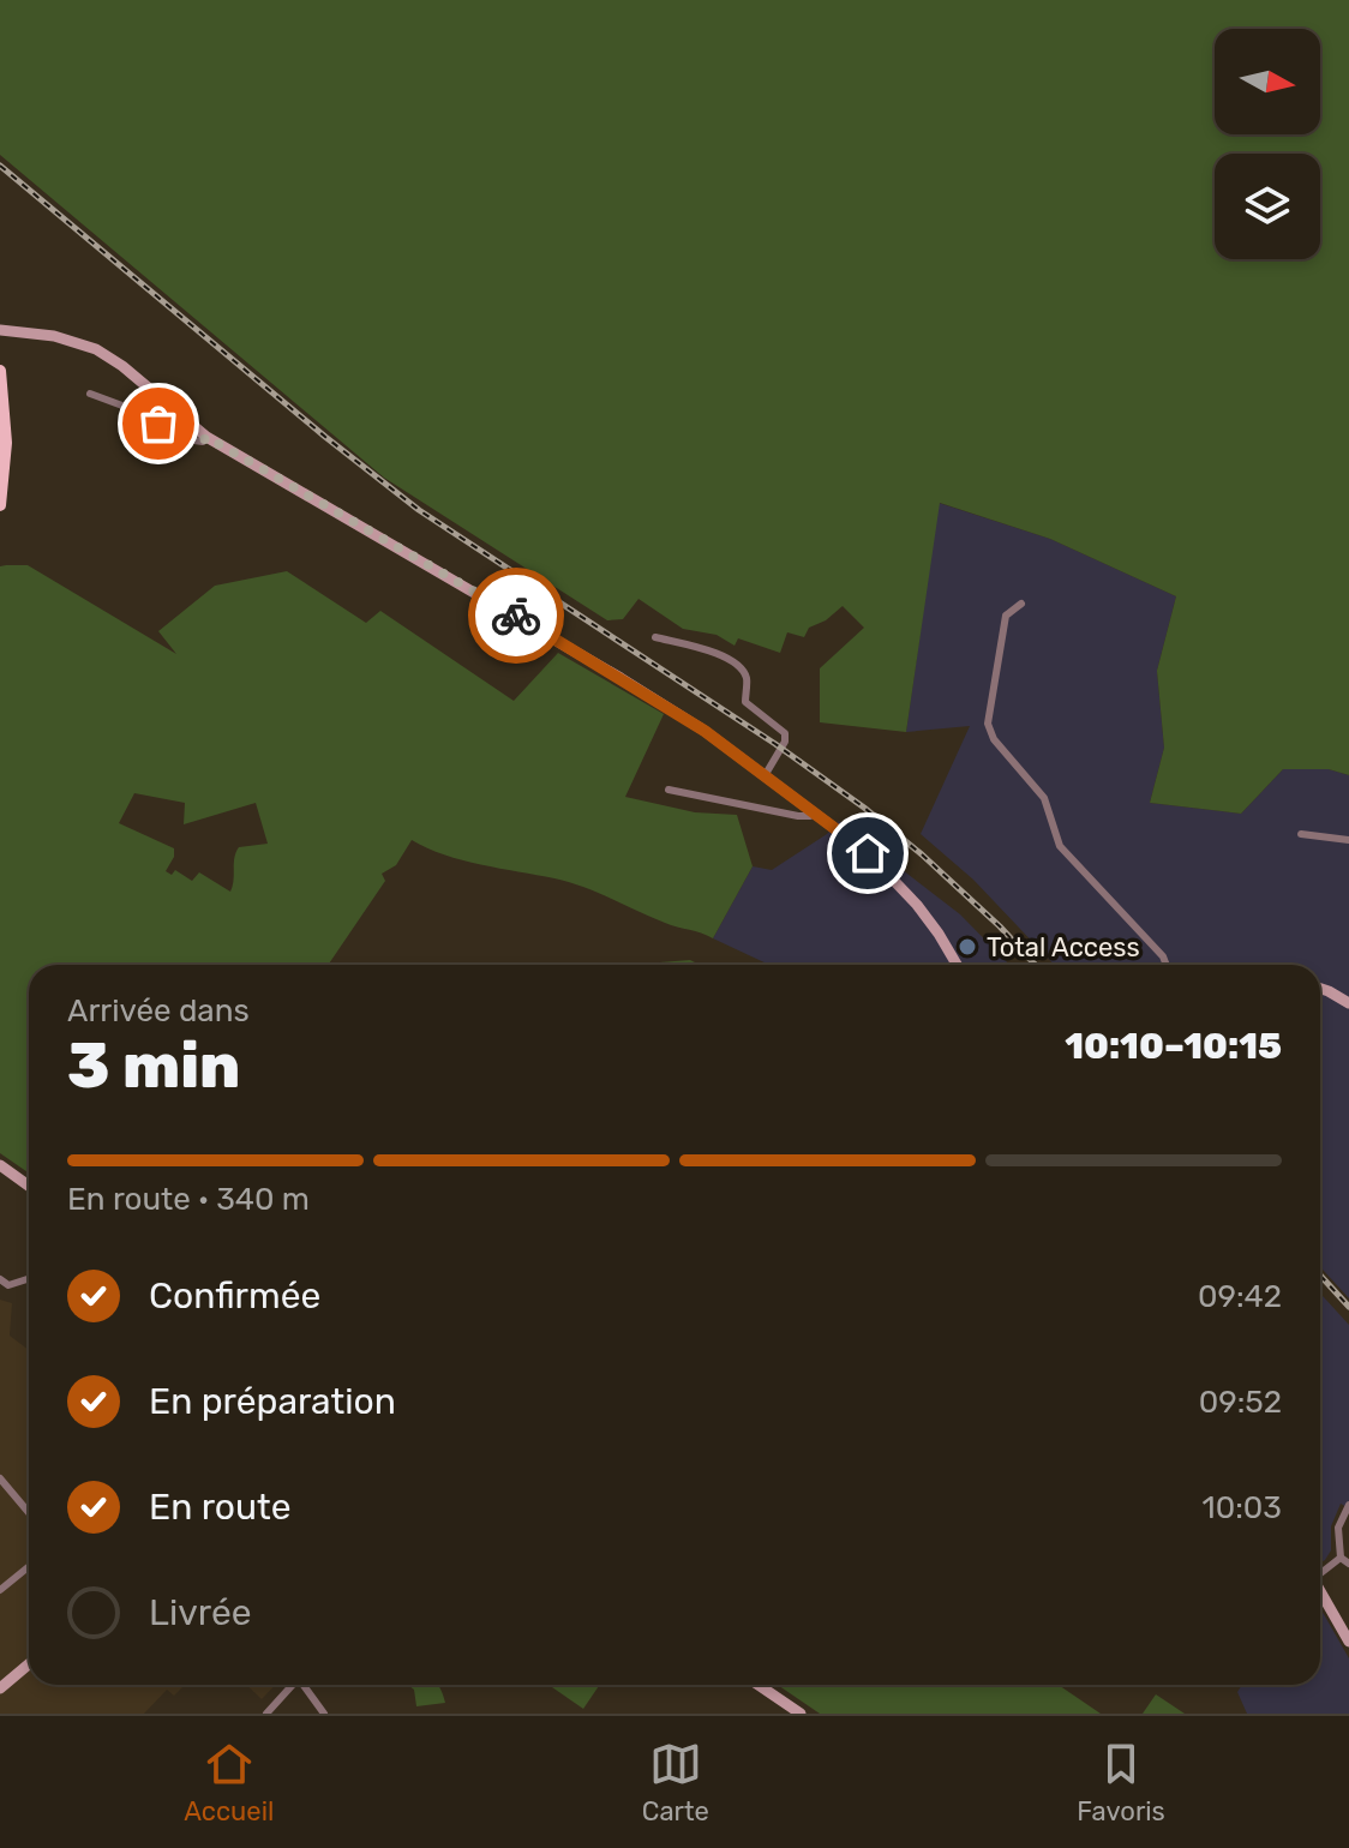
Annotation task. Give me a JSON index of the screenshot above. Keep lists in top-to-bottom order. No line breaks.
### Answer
{"places":["Total Access"],"north":"right","page":{"heading":["3 min","Arrivée dans","10:10–10:15"],"bar":"En route · 340 m","list":[["Confirmée","09:42"],["En préparation","09:52"],["En route","10:03"],"Livrée"],"tabs":["Accueil","Carte","Favoris"]}}
